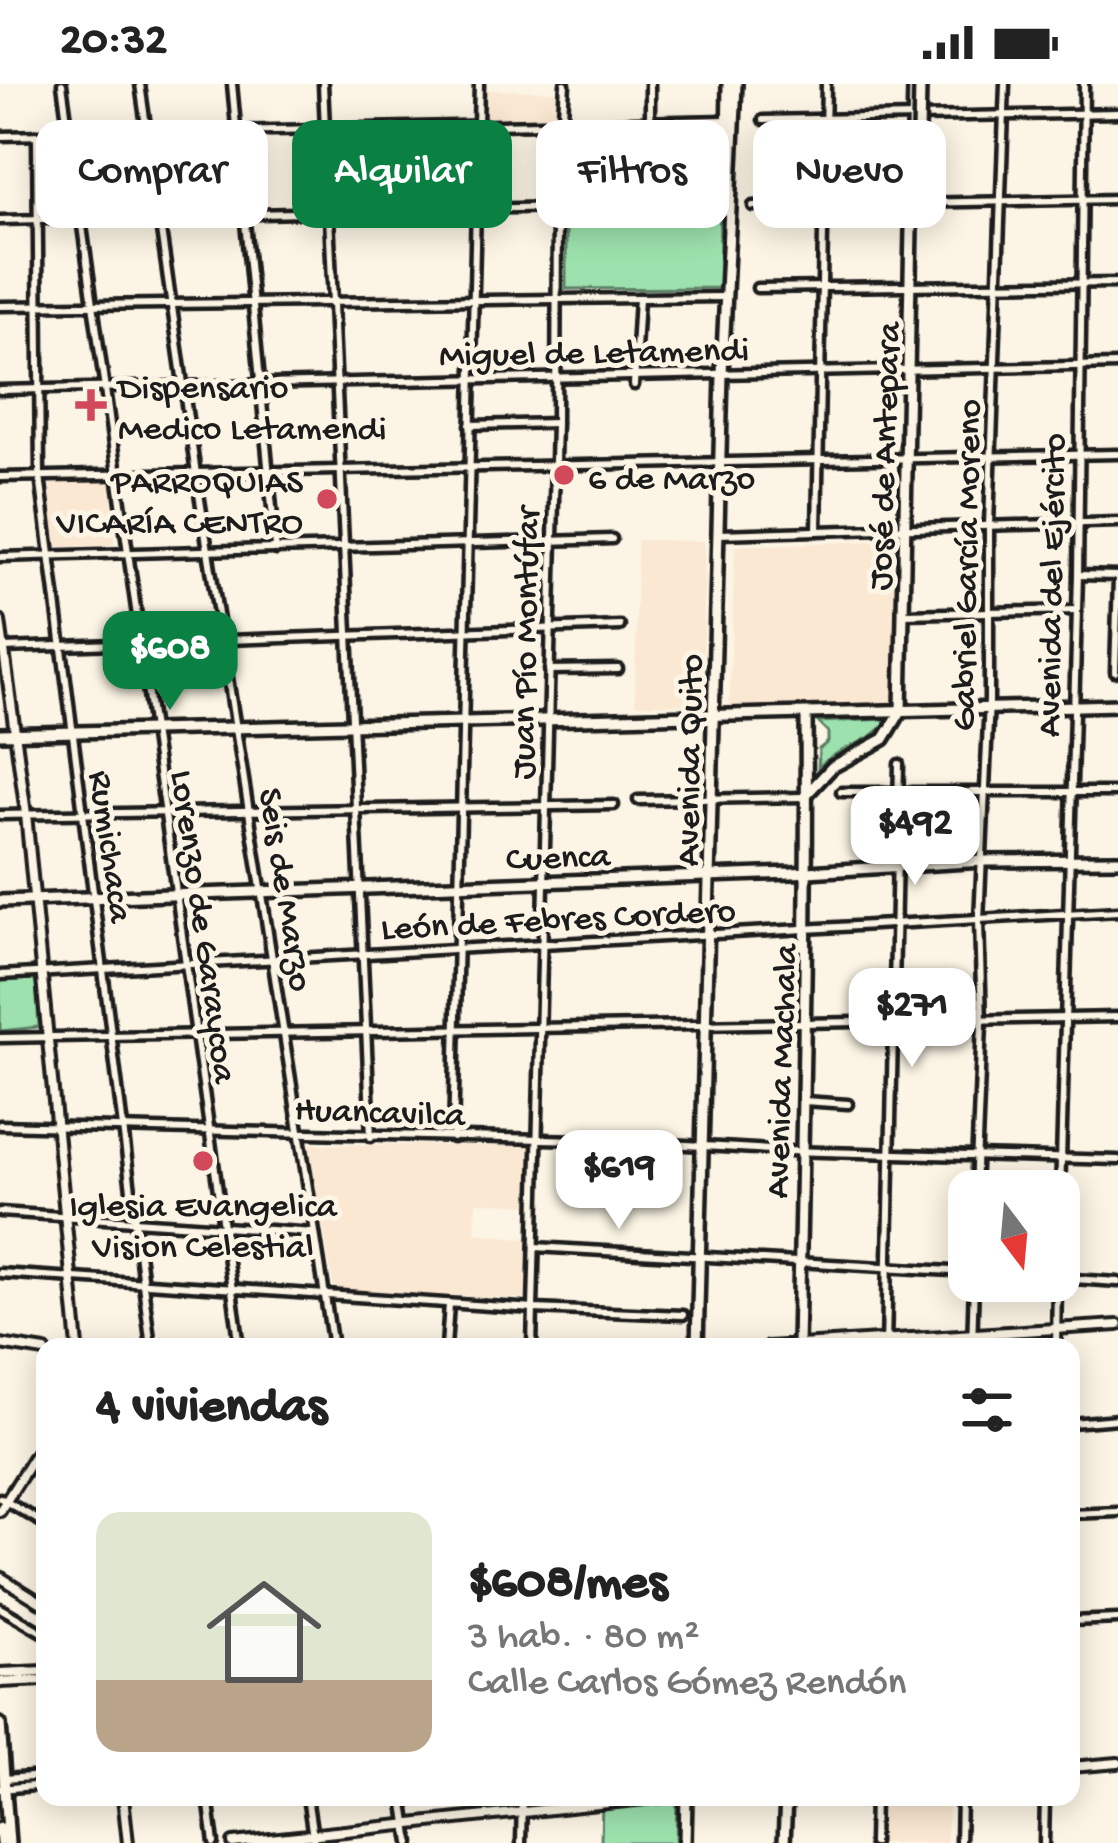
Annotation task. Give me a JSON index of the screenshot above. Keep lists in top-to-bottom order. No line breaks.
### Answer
{"streets":{"main road":["José de Antepara","Avenida Quito","Cuenca","Avenida Machala"],"street":["Miguel de Letamendi","Gabriel García Moreno","Avenida del Ejército","Juan Pío Montúfar","Rumichaca","Seis de Marzo","León de Febres Cordero","Lorenzo de Garaycoa","Huancavilca"]},"crossings":[["Miguel de Letamendi","José de Antepara"],["Miguel de Letamendi","Gabriel García Moreno"],["Miguel de Letamendi","Avenida del Ejército"],["Miguel de Letamendi","Juan Pío Montúfar"],["Miguel de Letamendi","Avenida Quito"],["Miguel de Letamendi","Rumichaca"],["Miguel de Letamendi","Seis de Marzo"],["Miguel de Letamendi","Lorenzo de Garaycoa"],["Gabriel García Moreno","Cuenca"],["Gabriel García Moreno","León de Febres Cordero"],["Gabriel García Moreno","Huancavilca"],["Avenida del Ejército","Cuenca"],["Avenida del Ejército","León de Febres Cordero"],["Avenida del Ejército","Huancavilca"],["Juan Pío Montúfar","Cuenca"],["Juan Pío Montúfar","León de Febres Cordero"],["Juan Pío Montúfar","Huancavilca"],["Avenida Quito","Cuenca"],["Avenida Quito","León de Febres Cordero"],["Avenida Quito","Huancavilca"],["Rumichaca","Cuenca"],["Rumichaca","León de Febres Cordero"],["Rumichaca","Huancavilca"],["Cuenca","Seis de Marzo"],["Cuenca","Lorenzo de Garaycoa"],["Cuenca","Avenida Machala"],["Seis de Marzo","León de Febres Cordero"],["Seis de Marzo","Huancavilca"],["León de Febres Cordero","Lorenzo de Garaycoa"],["León de Febres Cordero","Avenida Machala"],["Lorenzo de Garaycoa","Huancavilca"],["Avenida Machala","Huancavilca"]],"places":{"health":["Dispensario Medico Letamendi"],"other":["6 de Marzo","PARROQUIAS VICARÍA CENTRO","Iglesia Evangelica Vision Celestial"]},"north":"bottom","page":{"status":"20:32","chip":["Comprar","Alquilar","Filtros","Nuevo"],"price":["$608","$492","$271","$619"],"heading":"4 viviendas","list":[{"name":"$608/mes","note":"3 hab. · 80 m² · Calle Carlos Gómez Rendón"}]}}
